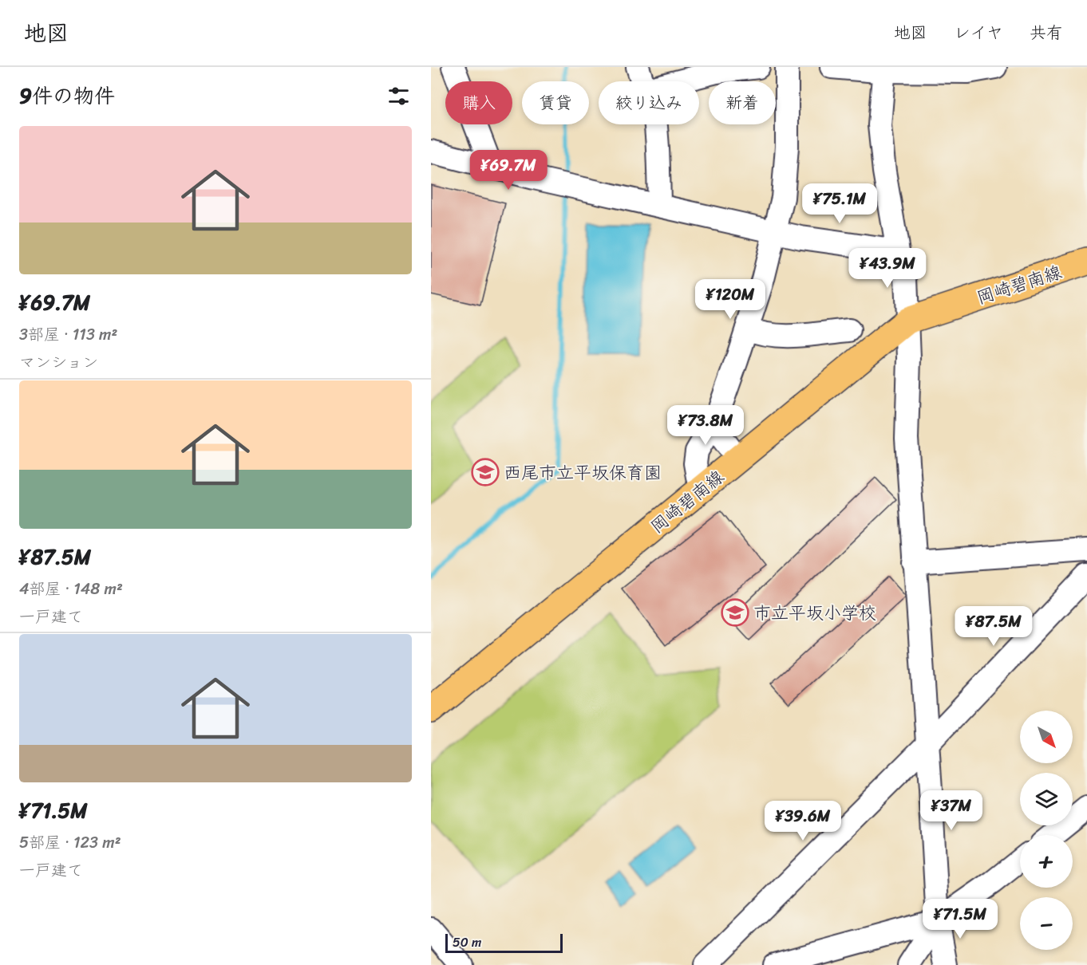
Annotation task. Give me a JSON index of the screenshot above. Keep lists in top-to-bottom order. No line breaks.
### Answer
{"streets":{"main road":["岡崎碧南線"]},"places":{"school or university":["西尾市立平坂保育園","市立平坂小学校"]},"scale_bar":"50 m","north":"bottom right","page":{"header":"地図","nav":["地図","レイヤ","共有"],"heading":"9件の物件","chip":["購入","賃貸","絞り込み","新着"],"list":[{"name":"¥69.7M","note":"3部屋 · 113 m² · マンション"},{"name":"¥87.5M","note":"4部屋 · 148 m² · 一戸建て"},{"name":"¥71.5M","note":"5部屋 · 123 m² · 一戸建て"}],"price":["¥69.7M","¥75.1M","¥43.9M","¥120M","¥73.8M","¥87.5M","¥37M","¥39.6M","¥71.5M"],"map_buttons":["+","−"],"scale":"50 m"}}
